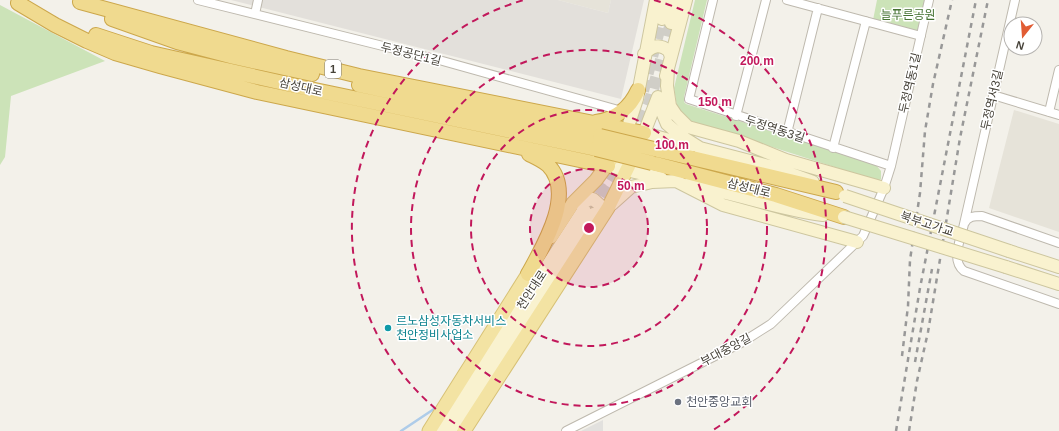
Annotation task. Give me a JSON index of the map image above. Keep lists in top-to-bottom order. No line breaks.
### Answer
{"streets":{"highway":["1","삼성대로"],"main road":["북부고가교","천안대로"],"street":["두정공단1길","두정역동1길","두정역서3길","두정역동3길","부대중앙길"]},"crossings":[["1","삼성대로"],["1","북부고가교"],["두정역동1길","두정역동3길"],["두정역동1길","부대중앙길"],["삼성대로","북부고가교"]],"parks":["늘푸른공원"],"places":["르노삼성자동차서비스 천안정비사업소","천안중앙교회"],"north":"bottom","rings":["200 m","150 m","100 m","50 m"]}
